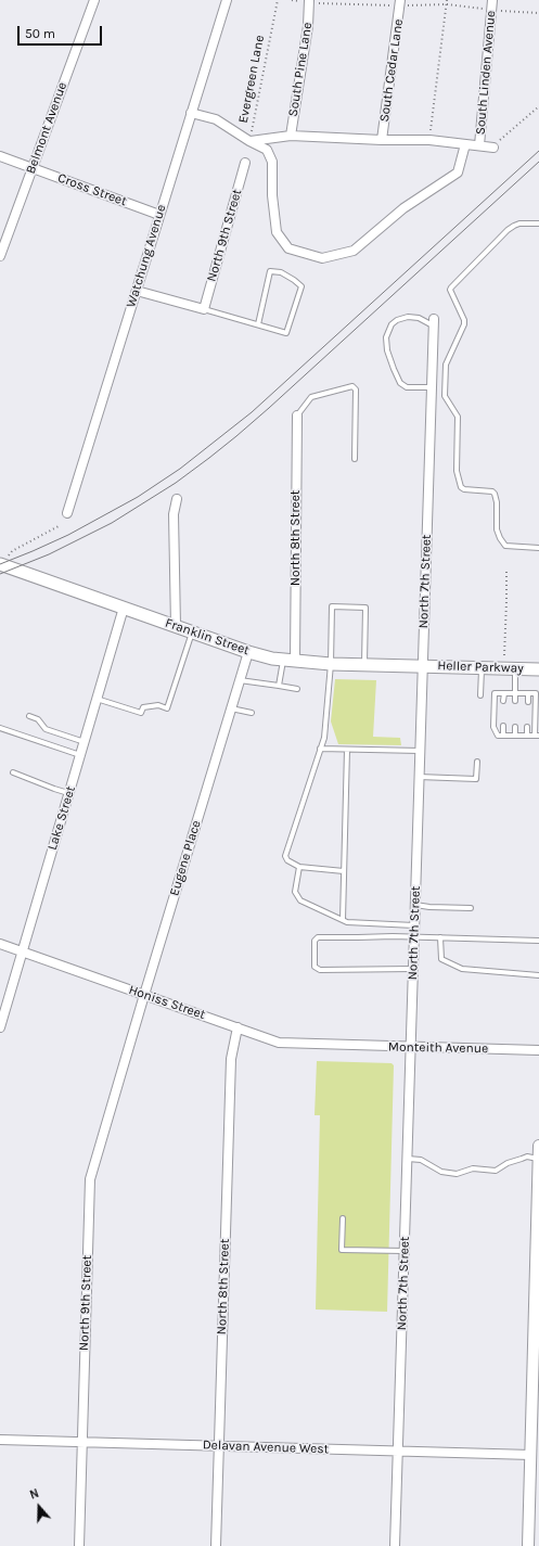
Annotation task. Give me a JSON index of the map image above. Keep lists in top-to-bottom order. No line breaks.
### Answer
{"streets":{"main road":["Franklin Street","Heller Parkway"],"street":["South Pine Lane","South Cedar Lane","South Linden Avenue","Belmont Avenue","Cross Street","North 9th Street","Watchung Avenue","North 8th Street","North 7th Street","Lake Street","Eugene Place","Honiss Street","Monteith Avenue","Delavan Avenue West"],"path":["Evergreen Lane"]},"crossings":[["Belmont Avenue","Cross Street"],["Cross Street","Watchung Avenue"],["North 9th Street","Eugene Place"],["North 9th Street","Delavan Avenue West"],["North 8th Street","Franklin Street"],["North 8th Street","Honiss Street"],["North 8th Street","Delavan Avenue West"],["North 7th Street","Franklin Street"],["North 7th Street","Heller Parkway"],["North 7th Street","Monteith Avenue"],["North 7th Street","Delavan Avenue West"],["Franklin Street","Heller Parkway"],["Franklin Street","Lake Street"],["Franklin Street","Eugene Place"],["Lake Street","Honiss Street"],["Eugene Place","Honiss Street"],["Honiss Street","Monteith Avenue"]],"scale_bar":"50 m","north":"top"}
